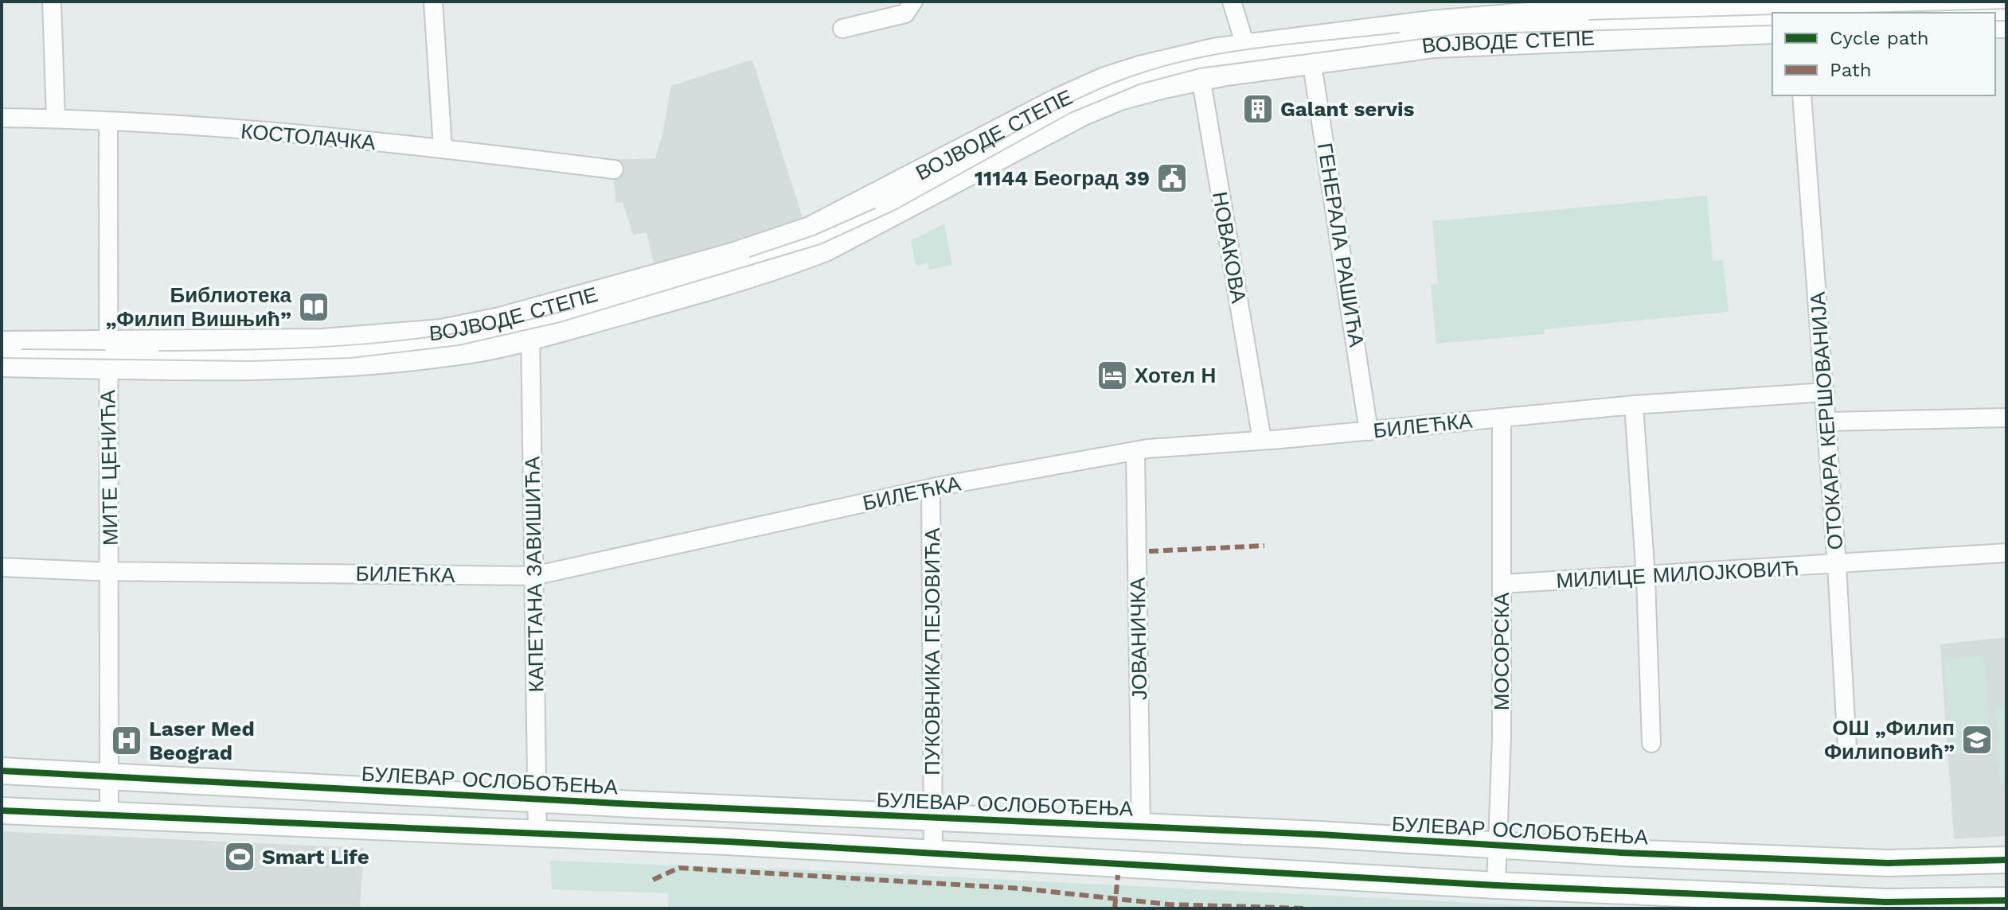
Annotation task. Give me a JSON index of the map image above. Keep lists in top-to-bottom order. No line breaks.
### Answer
{"streets":{"main road":["ВОЈВОДЕ СТЕПЕ","БУЛЕВАР ОСЛОБОЂЕЊА"],"street":["КОСТОЛАЧКА","ГЕНЕРАЛА РАШИЋА","НОВАКОВА","ОТОКАРА КЕРШОВАНИЈА","БИЛЕЋКА","МИТЕ ЦЕНИЋА","КАПЕТАНА ЗАВИШИЋА","МИЛИЦЕ МИЛОЈКОВИЋ","ЈОВАНИЧКА","ПУКОВНИКА ПЕЈОВИЋА","МОСОРСКА"]},"crossings":[["ВОЈВОДЕ СТЕПЕ","ГЕНЕРАЛА РАШИЋА"],["ВОЈВОДЕ СТЕПЕ","НОВАКОВА"],["ВОЈВОДЕ СТЕПЕ","МИТЕ ЦЕНИЋА"],["ВОЈВОДЕ СТЕПЕ","КАПЕТАНА ЗАВИШИЋА"],["КОСТОЛАЧКА","МИТЕ ЦЕНИЋА"],["ГЕНЕРАЛА РАШИЋА","БИЛЕЋКА"],["НОВАКОВА","БИЛЕЋКА"],["ОТОКАРА КЕРШОВАНИЈА","БИЛЕЋКА"],["ОТОКАРА КЕРШОВАНИЈА","МИЛИЦЕ МИЛОЈКОВИЋ"],["БИЛЕЋКА","МИТЕ ЦЕНИЋА"],["БИЛЕЋКА","КАПЕТАНА ЗАВИШИЋА"],["БИЛЕЋКА","ЈОВАНИЧКА"],["БИЛЕЋКА","ПУКОВНИКА ПЕЈОВИЋА"],["БИЛЕЋКА","МОСОРСКА"],["МИТЕ ЦЕНИЋА","БУЛЕВАР ОСЛОБОЂЕЊА"],["КАПЕТАНА ЗАВИШИЋА","БУЛЕВАР ОСЛОБОЂЕЊА"],["МИЛИЦЕ МИЛОЈКОВИЋ","МОСОРСКА"],["ЈОВАНИЧКА","БУЛЕВАР ОСЛОБОЂЕЊА"],["ПУКОВНИКА ПЕЈОВИЋА","БУЛЕВАР ОСЛОБОЂЕЊА"],["МОСОРСКА","БУЛЕВАР ОСЛОБОЂЕЊА"]],"places":{"building":["Galant servis"],"public building":["11144 Београд 39"],"library":["Библиотека „Филип Вишњић”"],"hotel":["Хотел Н"],"school or university":["ОШ „Филип Филиповић”"],"hospital":["Laser Med Beograd"],"sports":["Smart Life"]},"legend":["Cycle path","Path"]}
